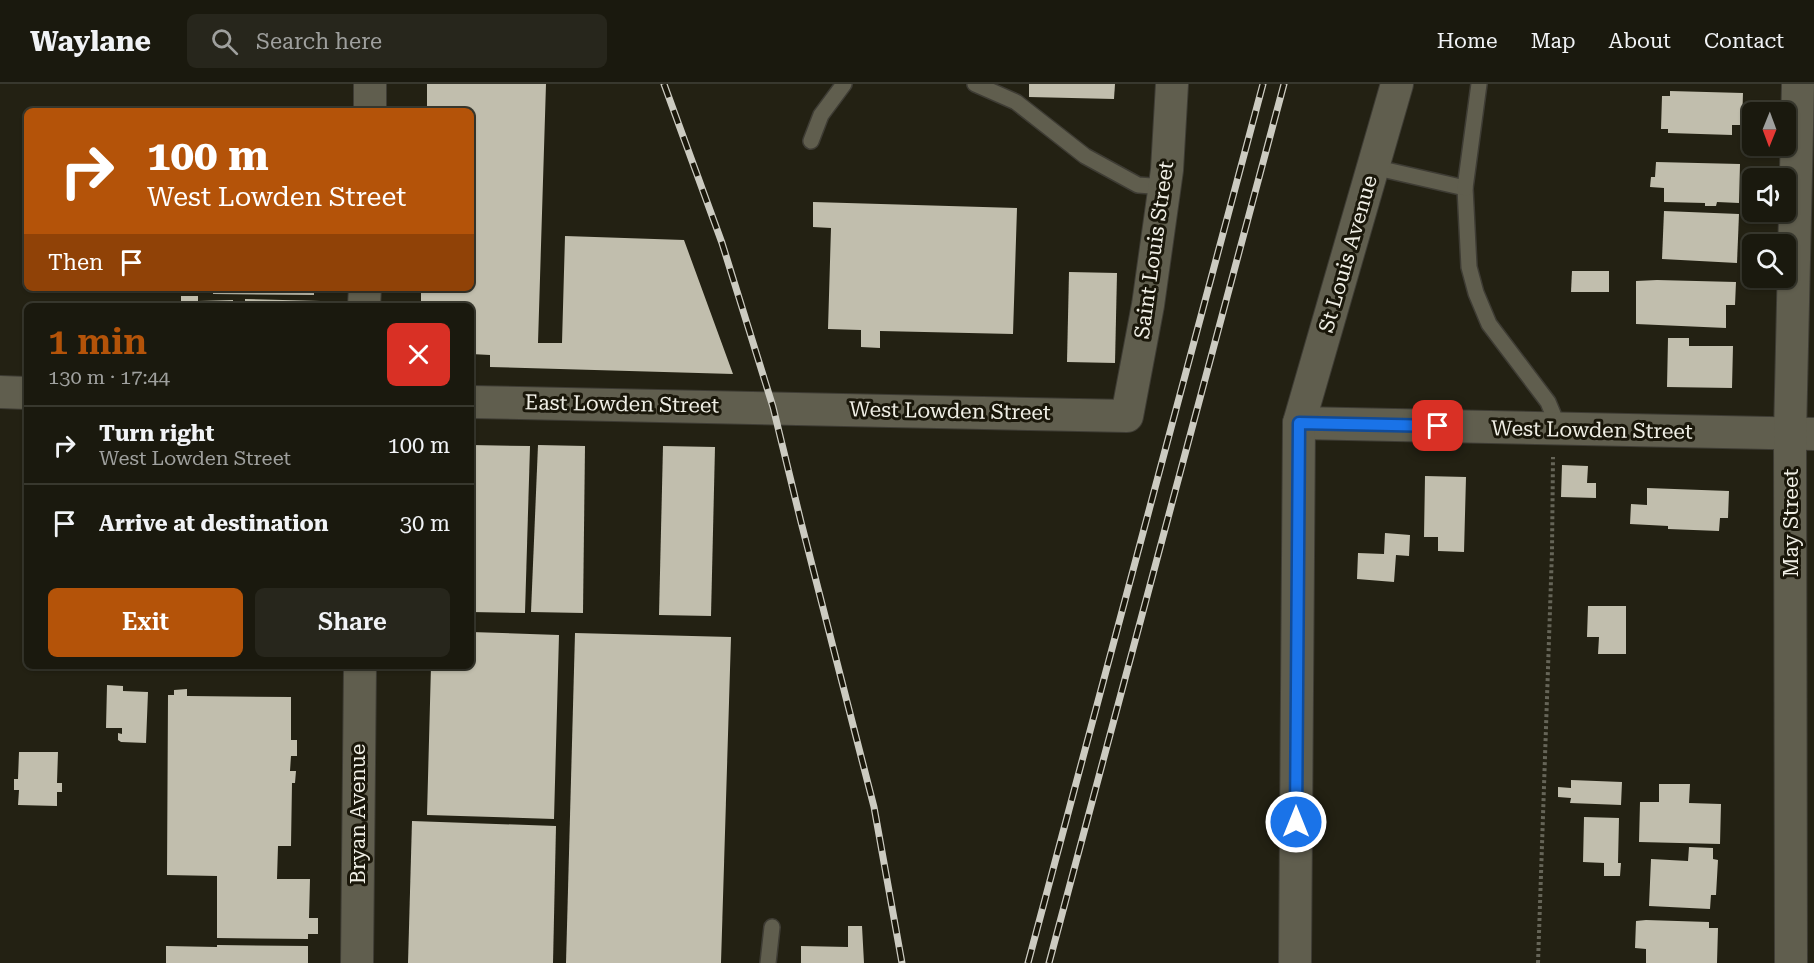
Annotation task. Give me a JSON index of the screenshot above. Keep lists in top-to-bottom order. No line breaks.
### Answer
{"streets":{"street":["Saint Louis Street","St Louis Avenue","East Lowden Street","West Lowden Street","May Street","Bryan Avenue"]},"crossings":[["Saint Louis Street","West Lowden Street"],["St Louis Avenue","West Lowden Street"],["East Lowden Street","West Lowden Street"],["West Lowden Street","May Street"]],"north":"bottom","page":{"header":"Waylane","search":"Search here","nav":["Home","Map","About","Contact"],"turn":["100 m","West Lowden Street"],"then":"Then","heading":["1 min","130 m · 17:44"],"list":[{"name":"Turn right","note":"West Lowden Street","value":"100 m"},{"name":"Arrive at destination","value":"30 m"}],"buttons":["Exit","Share"]}}
